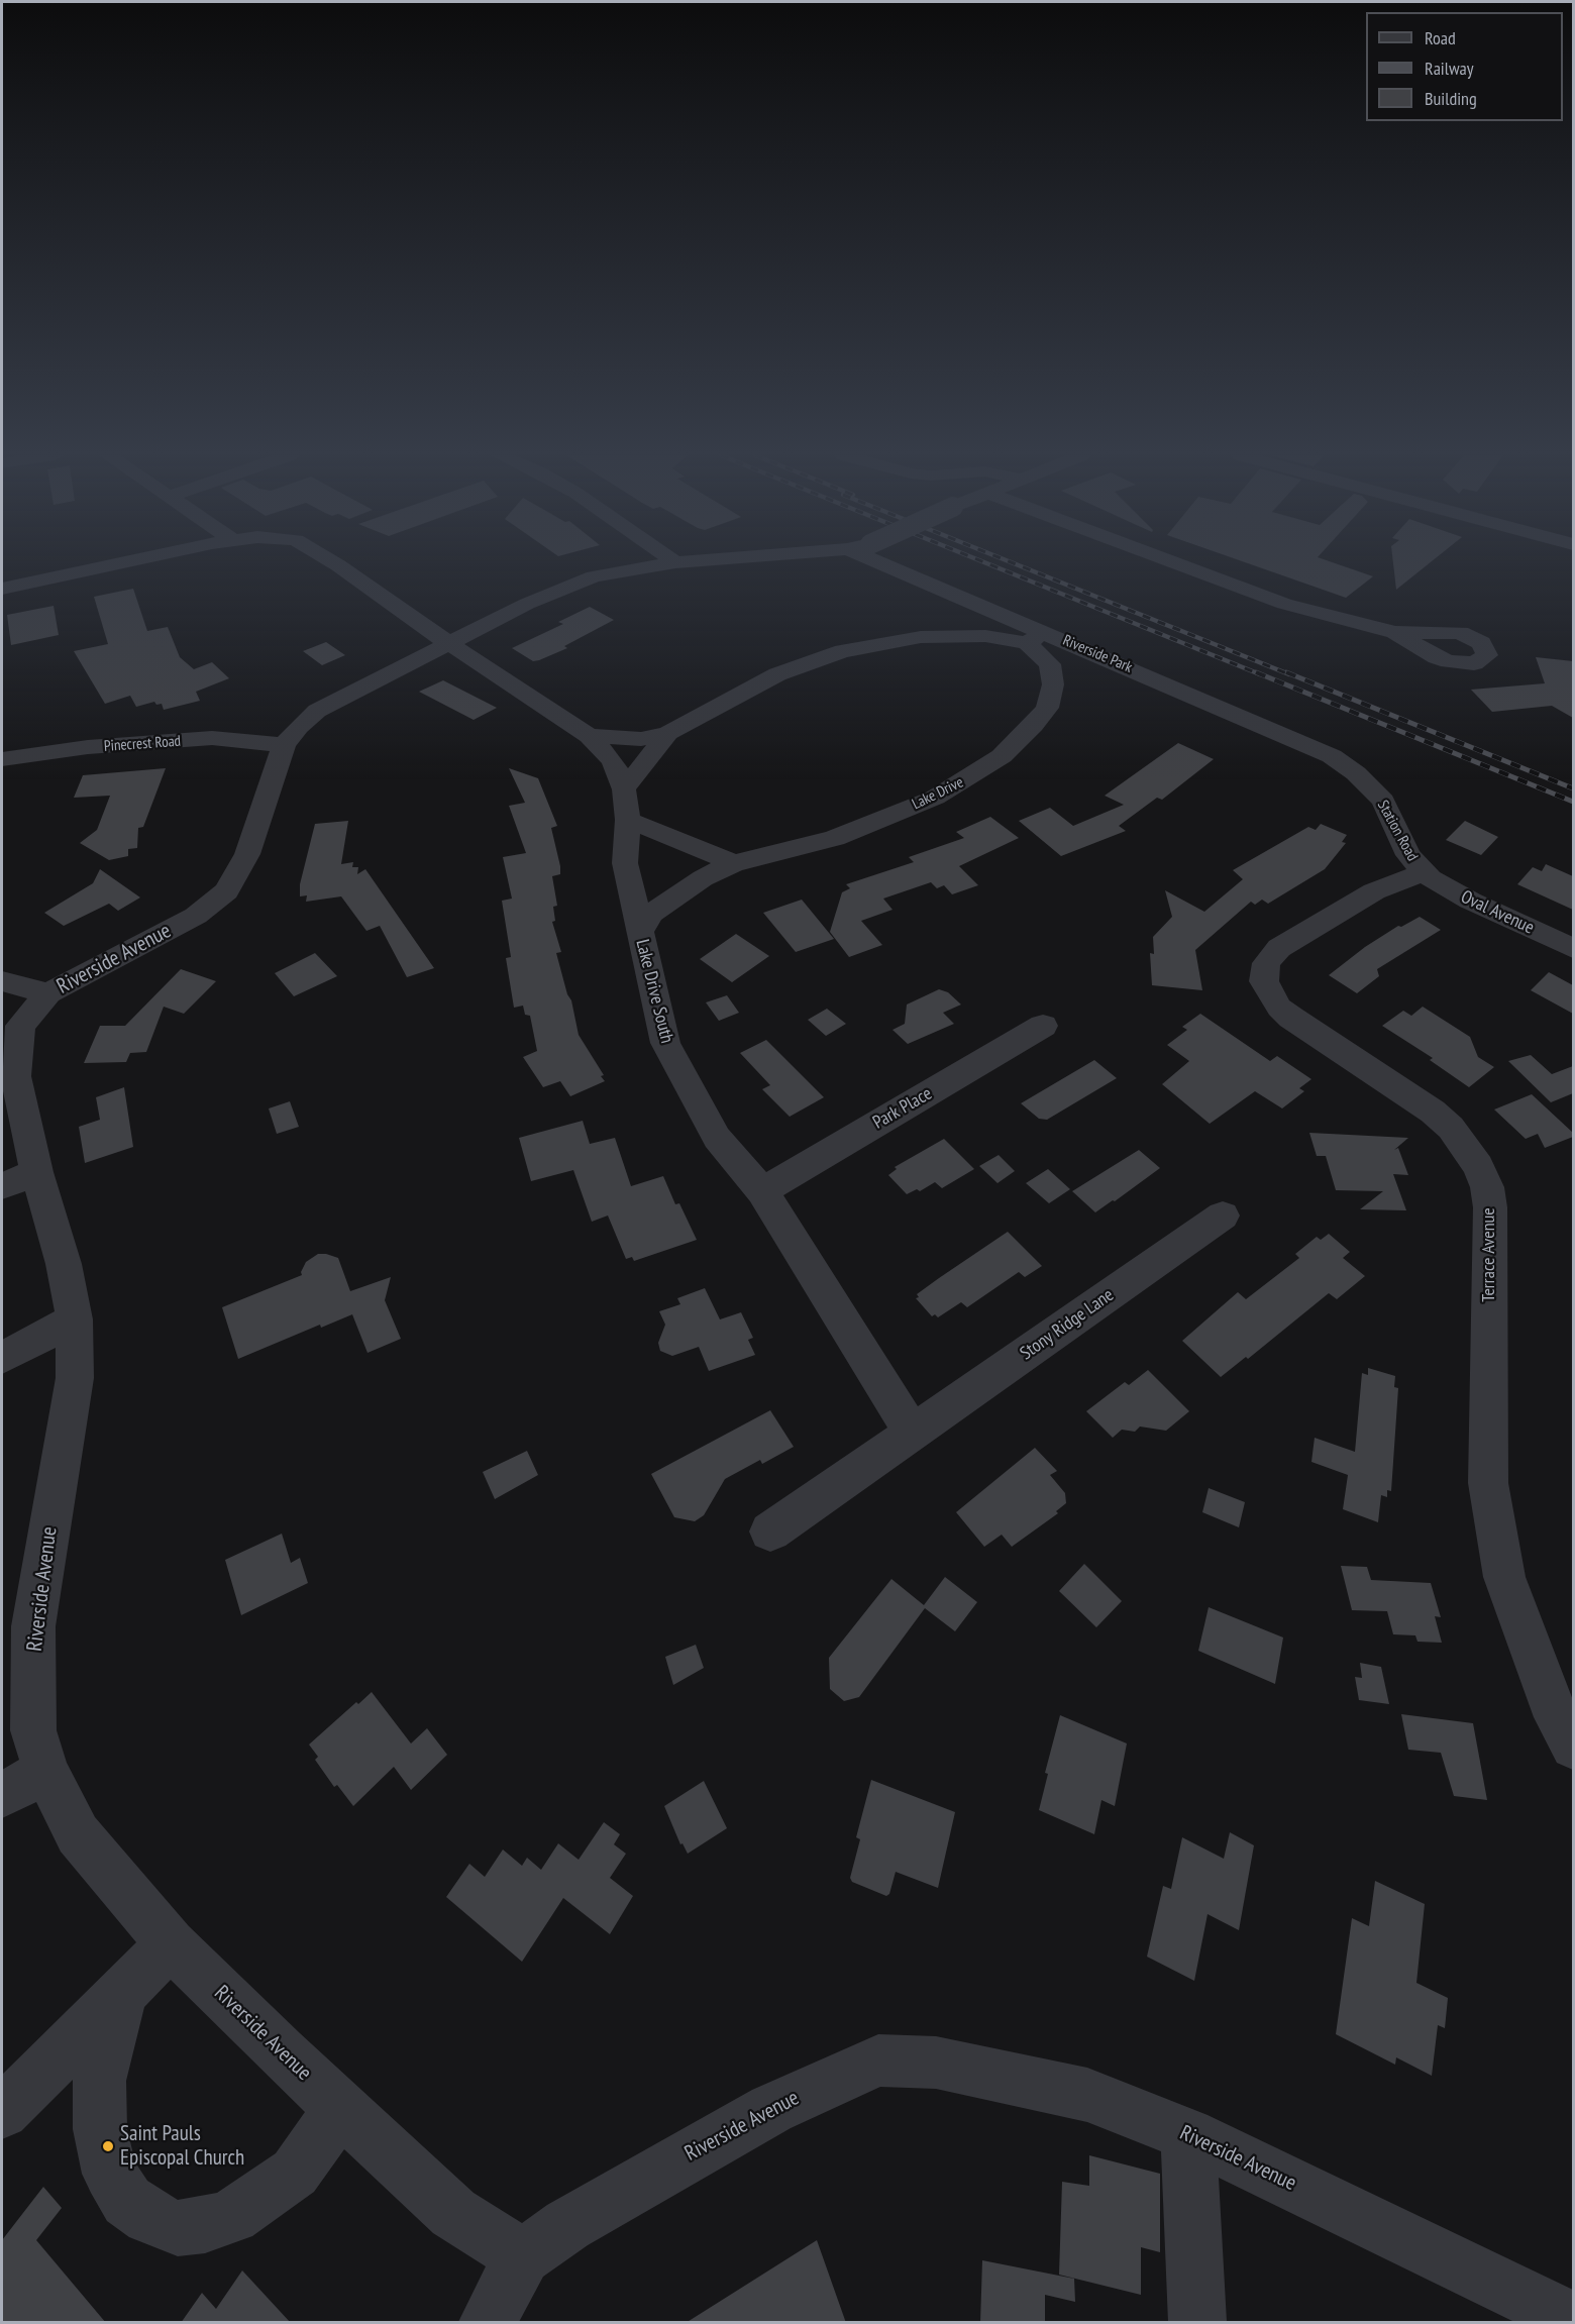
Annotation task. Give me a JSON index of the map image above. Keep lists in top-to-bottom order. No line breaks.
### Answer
{"streets":{"street":["Riverside Park","Pinecrest Road","Lake Drive","Station Road","Oval Avenue","Riverside Avenue","Lake Drive South","Park Place","Terrace Avenue","Stony Ridge Lane"]},"crossings":[["Riverside Park","Lake Drive"],["Riverside Park","Station Road"],["Pinecrest Road","Riverside Avenue"],["Lake Drive","Lake Drive South"],["Station Road","Oval Avenue"],["Station Road","Terrace Avenue"],["Oval Avenue","Terrace Avenue"],["Riverside Avenue","Lake Drive South"],["Lake Drive South","Park Place"],["Lake Drive South","Stony Ridge Lane"]],"places":["Saint Pauls Episcopal Church"],"legend":["Road","Railway","Building"]}
